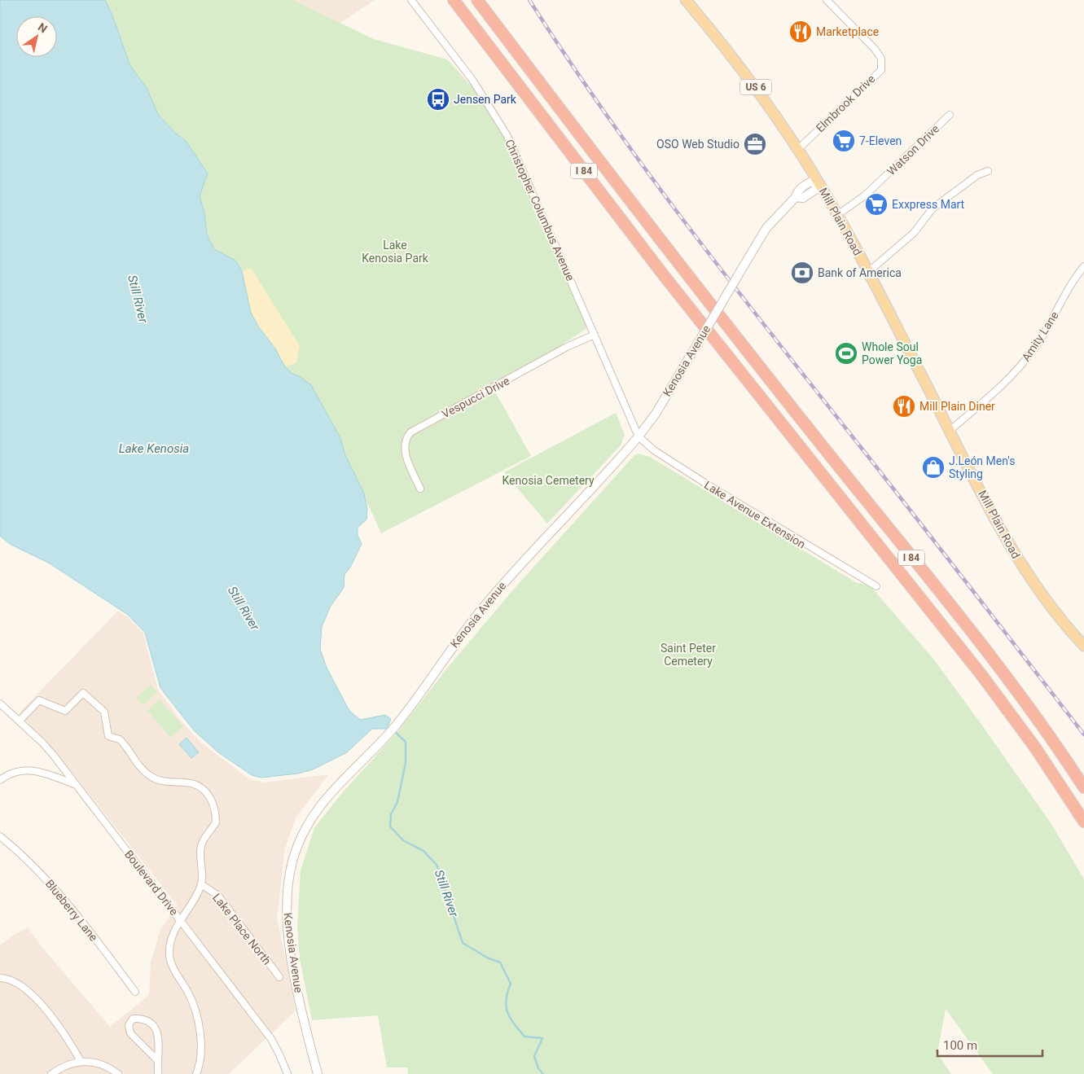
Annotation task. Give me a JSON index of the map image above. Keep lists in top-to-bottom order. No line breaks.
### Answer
{"streets":{"highway":["I 84"],"main road":["US 6","Mill Plain Road"],"street":["Elmbrook Drive","Watson Drive","Christopher Columbus Avenue","Amity Lane","Kenosia Avenue","Vespucci Drive","Lake Avenue Extension","Boulevard Drive","Blueberry Lane","Lake Place North"]},"crossings":[["Elmbrook Drive","Mill Plain Road"],["Watson Drive","Mill Plain Road"],["Christopher Columbus Avenue","Kenosia Avenue"],["Christopher Columbus Avenue","Vespucci Drive"],["Christopher Columbus Avenue","Lake Avenue Extension"],["Mill Plain Road","Amity Lane"],["Mill Plain Road","Kenosia Avenue"],["Kenosia Avenue","Lake Avenue Extension"],["Boulevard Drive","Lake Place North"]],"water":["Still River","Lake Kenosia"],"parks":["Lake Kenosia Park","Kenosia Cemetery","Saint Peter Cemetery"],"places":{"restaurant":["Marketplace","Mill Plain Diner"],"bus stop":["Jensen Park"],"supermarket":["7-Eleven","Exxpress Mart"],"office":["OSO Web Studio"],"bank":["Bank of America"],"sports":["Whole Soul Power Yoga"],"shop":["J.León Men's Styling"]},"scale_bar":"100 m","north":"top right"}
